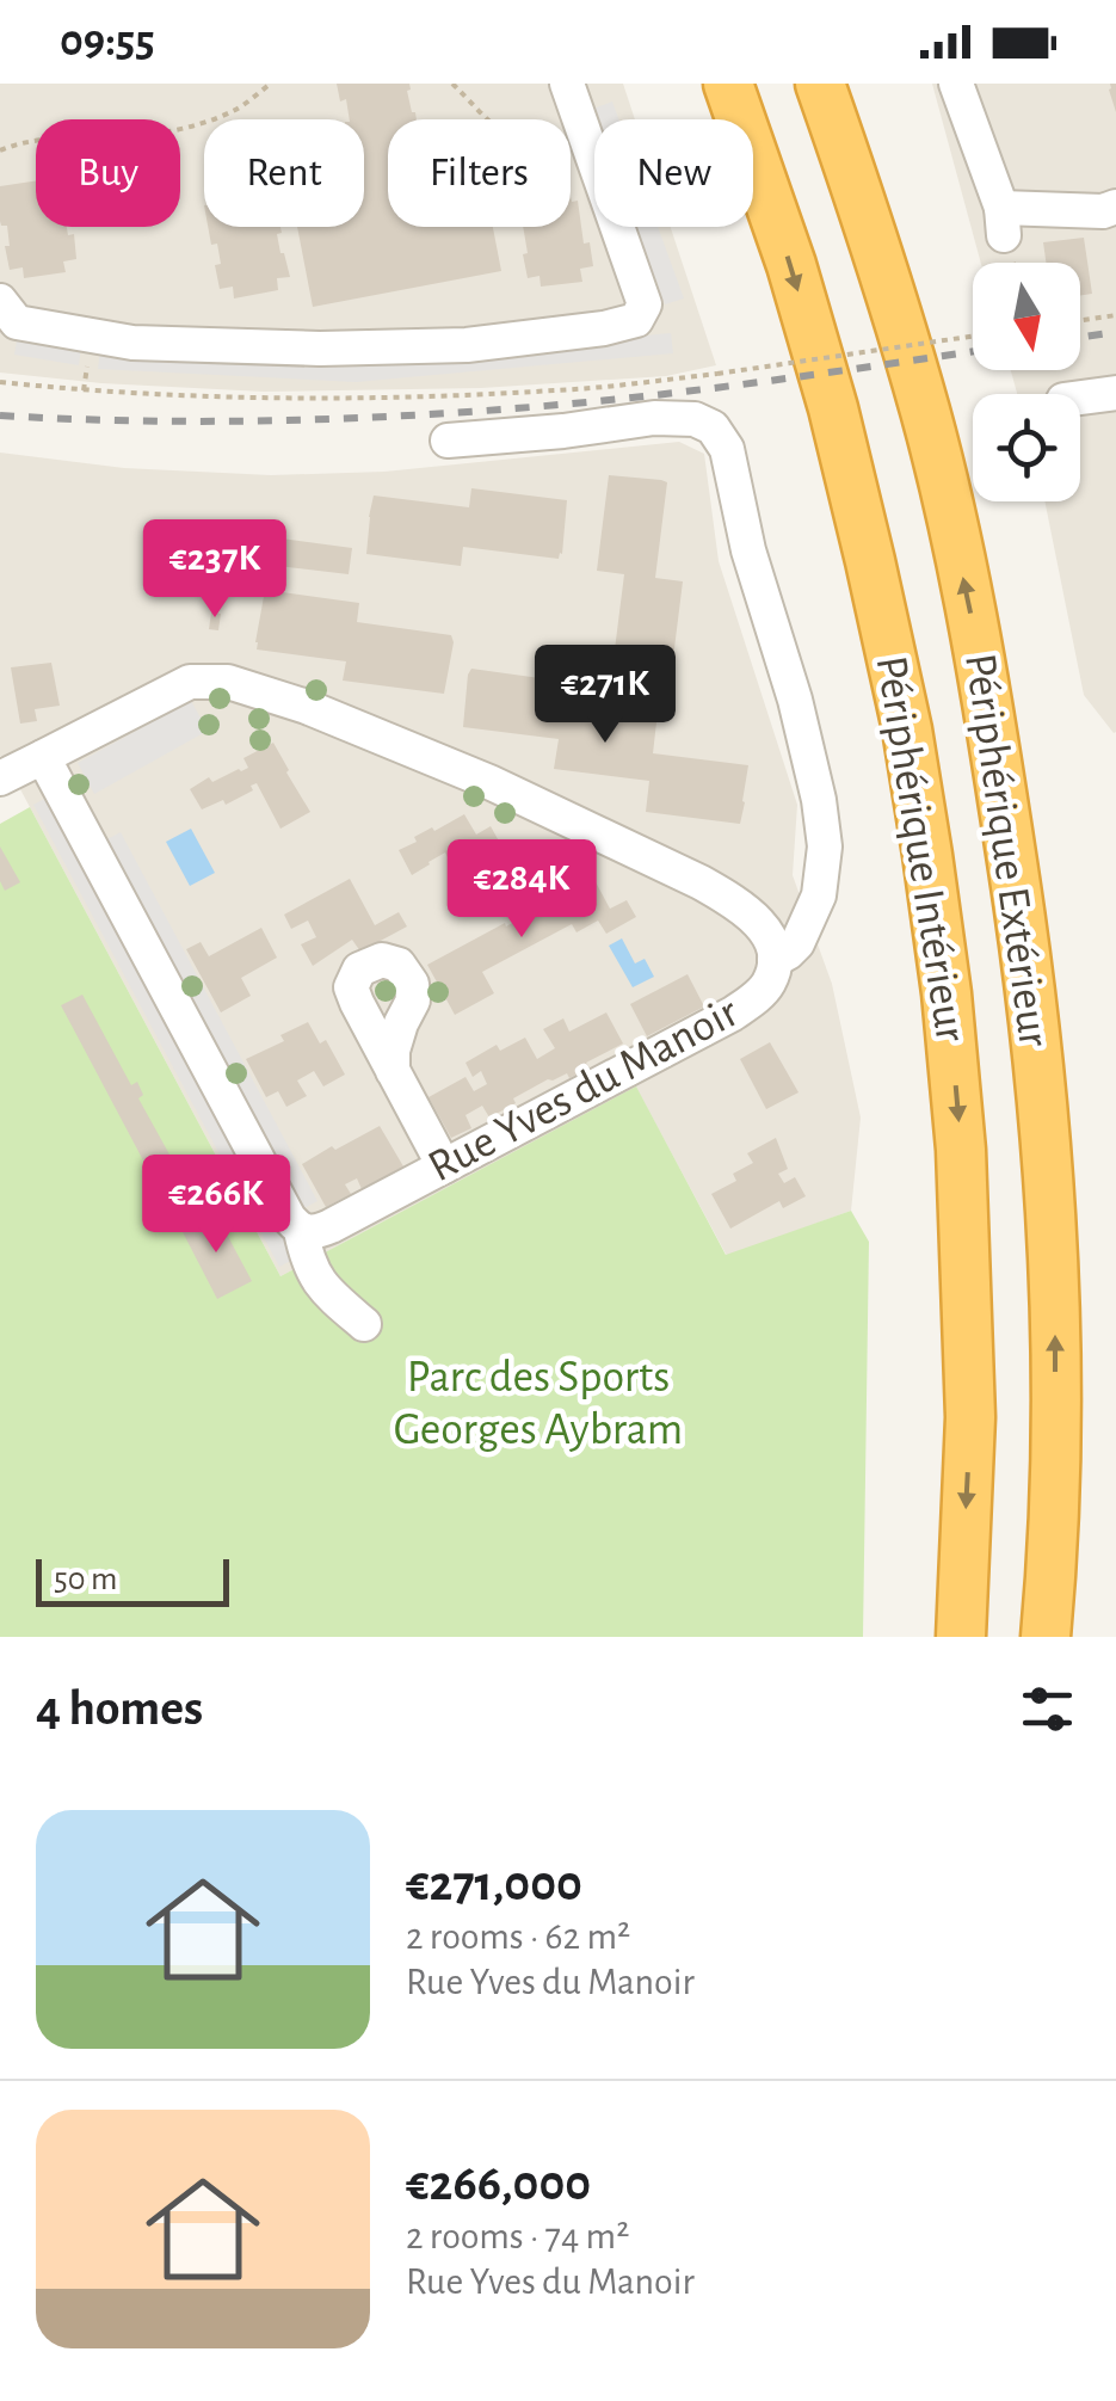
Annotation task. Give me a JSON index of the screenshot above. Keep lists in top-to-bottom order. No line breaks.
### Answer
{"streets":{"highway":["Périphérique Intérieur","Périphérique Extérieur"],"street":["Rue Yves du Manoir"]},"one_way":["Périphérique Intérieur","Périphérique Extérieur"],"parks":["Parc des Sports Georges Aybram"],"scale_bar":"50 m","north":"bottom","page":{"status":"09:55","chip":["Buy","Rent","Filters","New"],"price":["€237K","€271K","€284K","€266K"],"scale":"50 m","heading":"4 homes","list":[{"name":"€271,000","note":"2 rooms · 62 m² · Rue Yves du Manoir"},{"name":"€266,000","note":"2 rooms · 74 m² · Rue Yves du Manoir"}]}}
